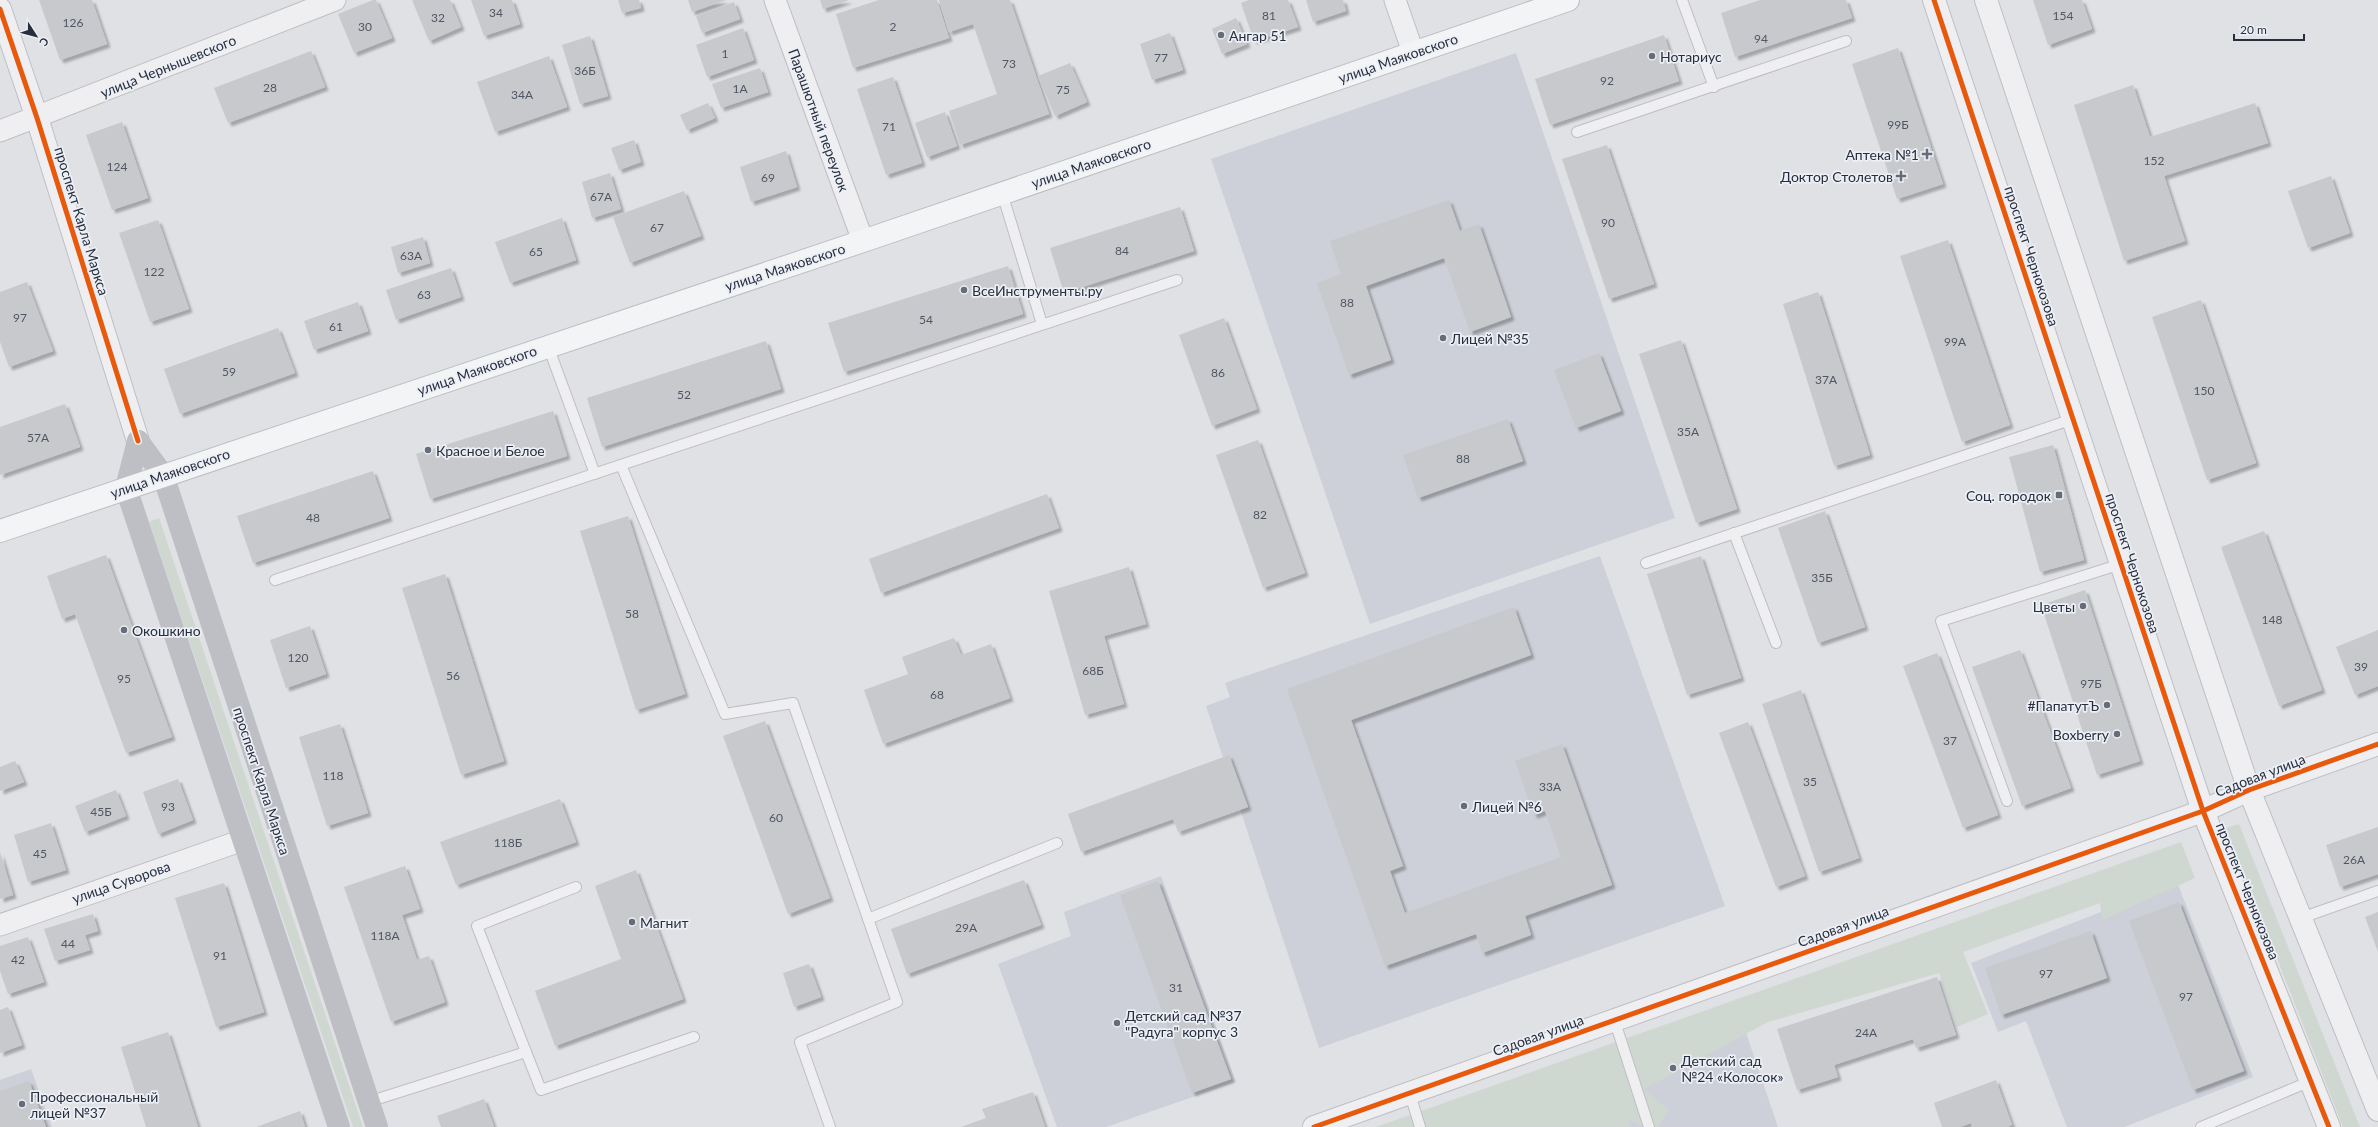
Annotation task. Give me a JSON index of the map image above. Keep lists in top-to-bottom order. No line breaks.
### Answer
{"streets":{"main road":["улица Маяковского","проспект Карла Маркса"],"street":["улица Чернышевского","Парашютный переулок","проспект Чернокозова","Садовая улица","улица Суворова"]},"crossings":[["улица Маяковского","Парашютный переулок"],["улица Маяковского","проспект Карла Маркса"],["улица Чернышевского","проспект Карла Маркса"],["проспект Чернокозова","Садовая улица"]],"places":{"other":["Ангар 51","Нотариус","ВсеИнструменты.ру","Лицей №35","Красное и Белое","Цветы","Окошкино","#ПапатутЪ","Boxberry","Лицей №6","Магнит","Детский сад №37 \"Радуга\" корпус 3","Детский сад №24 «Колосок»","Профессиональный лицей №37"],"health":["Аптека №1","Доктор Столетов"],"transit":["Соц. городок"]},"house_numbers":["34","81","154","32","126","30","2","94","1","77","73","36Б","92","28","1А","75","34А","99Б","71","152","124","69","67А","90","67","84","65","63А","122","63","88","97","54","61","99А","59","86","37А","150","52","35А","57А","88","82","48","35Б","58","148","120","39","68Б","56","95","97Б","68","37","118","35","33А","93","45Б","60","118Б","45","26А","29А","118А","44","91","42","97","31","97","24А"],"scale_bar":"20 m","north":"bottom right"}
